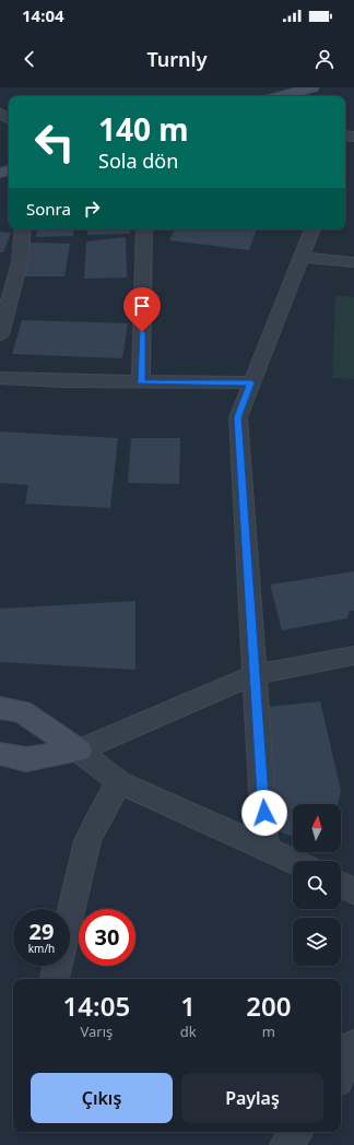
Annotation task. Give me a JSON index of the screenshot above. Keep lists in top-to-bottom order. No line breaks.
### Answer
{"north":"top","page":{"status":"14:04","header":"Turnly","turn":["140 m","Sola dön"],"then":"Sonra","speed":"29 km/h","limit":"30","eta":["14:05","Varış","1","dk","200","m"],"buttons":["Çıkış","Paylaş"]}}
